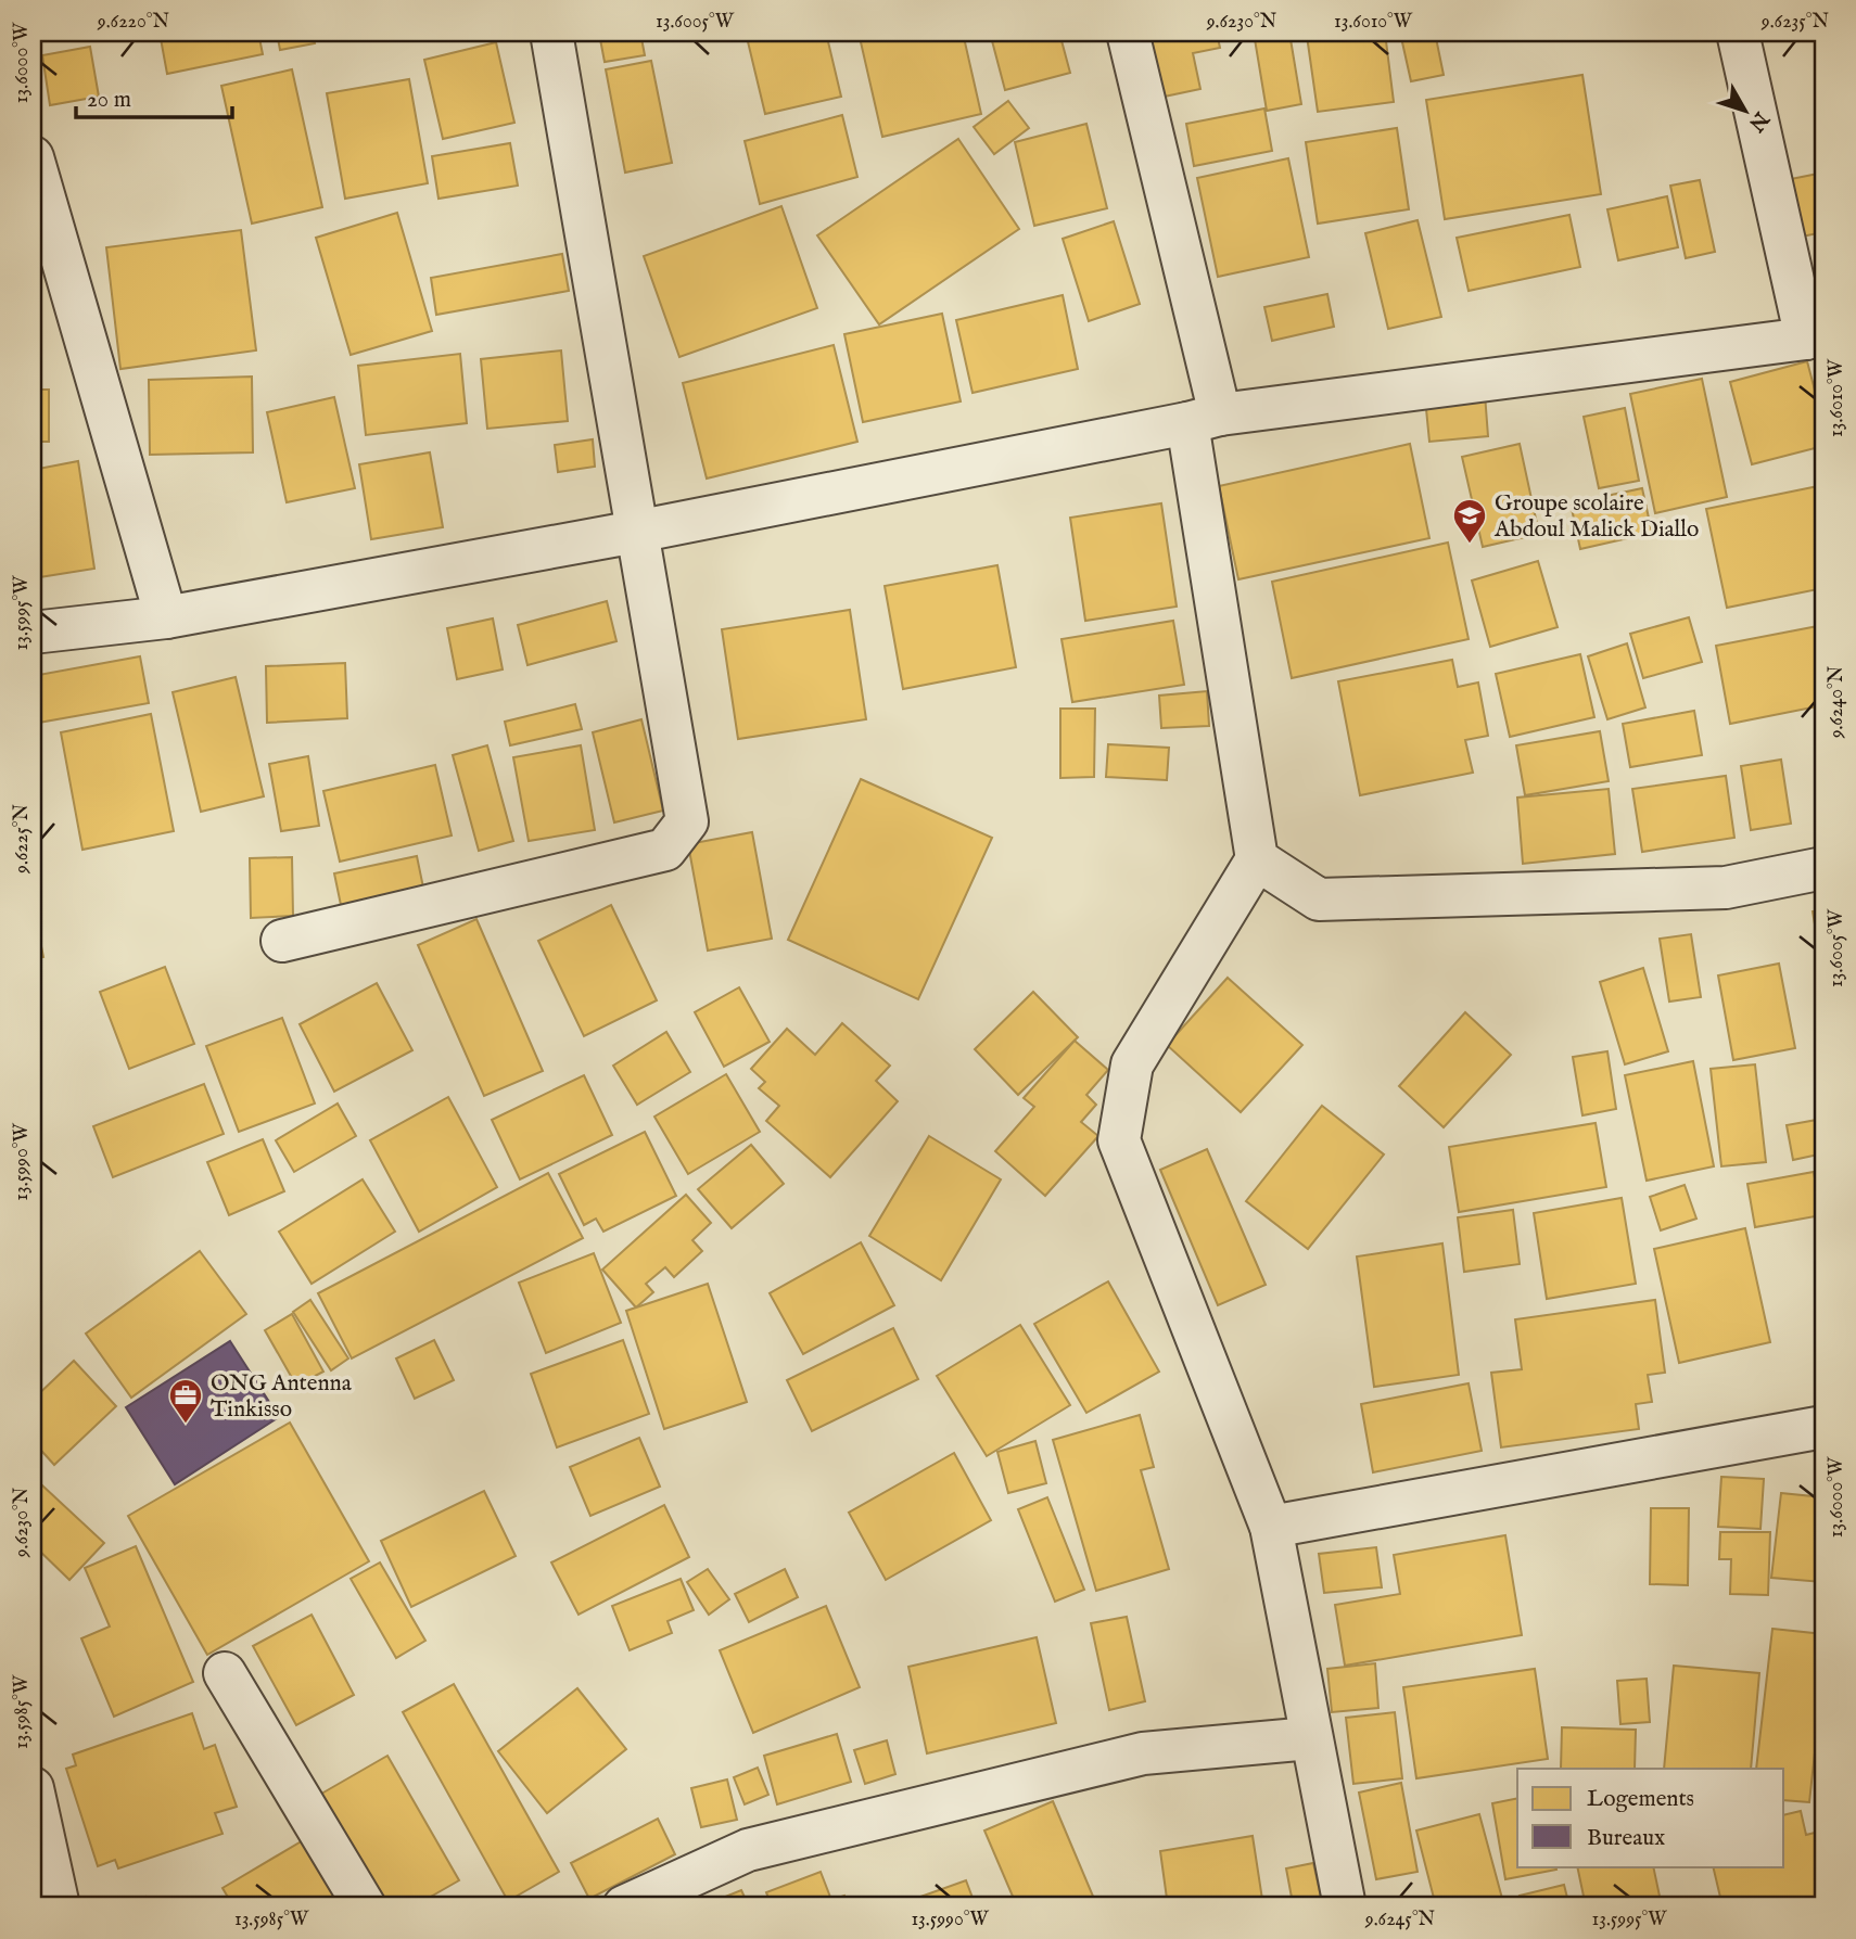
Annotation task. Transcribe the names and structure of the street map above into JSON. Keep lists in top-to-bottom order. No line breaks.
{"places":{"school or university":["Groupe scolaire Abdoul Malick Diallo"],"office":["ONG Antenna Tinkisso"]},"legend":["Logements","Bureaux"],"scale_bar":"20 m","north":"bottom right","coordinates":["9.6220°N","13.6005°W","9.6230°N","13.6010°W","9.6235°N","13.6000°W","13.5995°W","9.6240°N","9.6225°N","13.5990°W","13.5985°W","9.6245°N"]}
